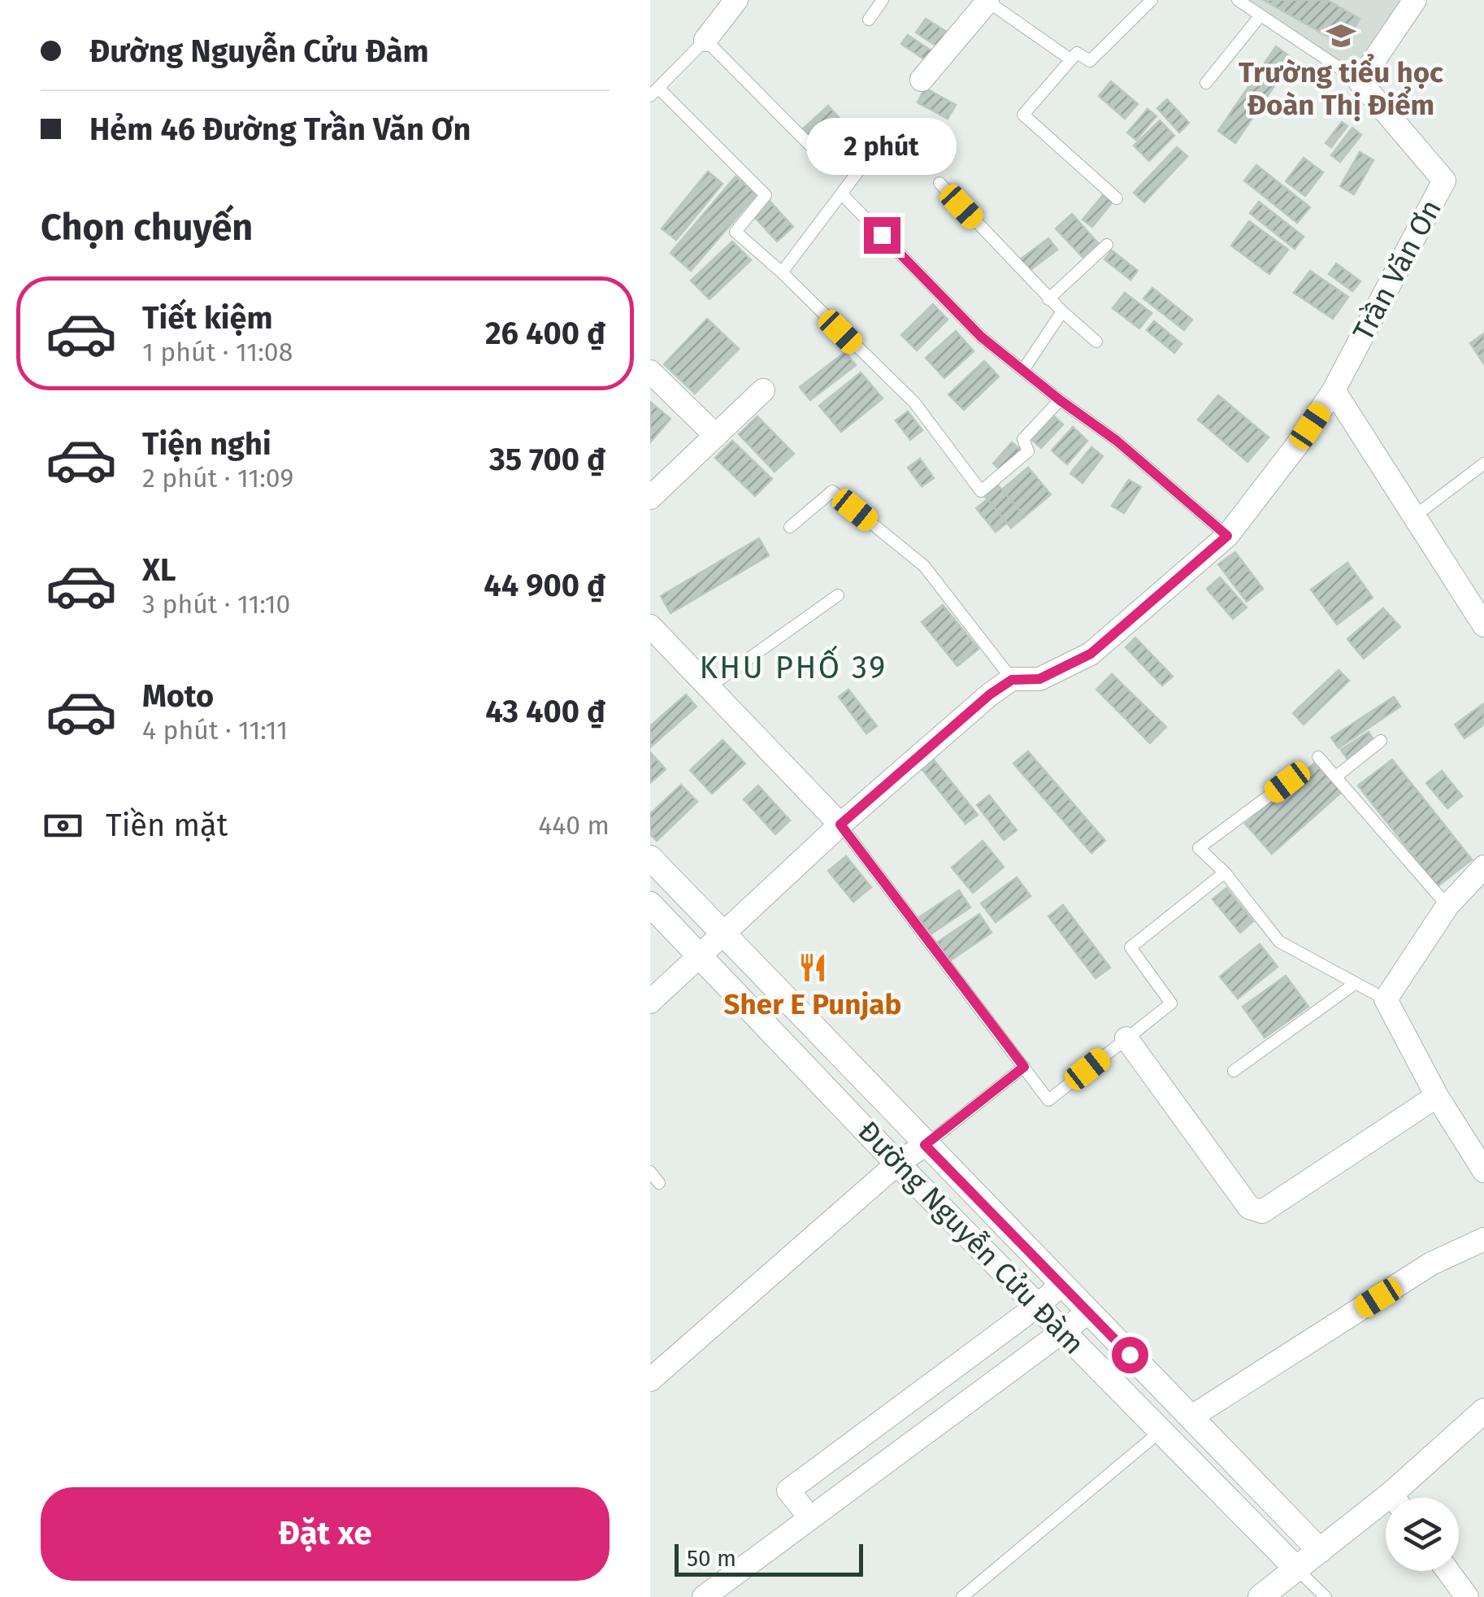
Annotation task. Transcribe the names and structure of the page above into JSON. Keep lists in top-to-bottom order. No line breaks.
{"streets":{"street":["Trần Văn Ơn","Đường Nguyễn Cửu Đàm"]},"districts":["KHU PHỐ 39"],"places":{"school or university":["Trường tiểu học Đoàn Thị Điểm"],"restaurant":["Sher E Punjab"]},"scale_bar":"50 m","page":{"banner":["Đường Nguyễn Cửu Đàm","Hẻm 46 Đường Trần Văn Ơn"],"bubble":"2 phút","heading":"Chọn chuyến","list":[{"name":"Tiết kiệm","note":"1 phút · 11:08","value":"26 400 ₫"},{"name":"Tiện nghi","note":"2 phút · 11:09","value":"35 700 ₫"},{"name":"XL","note":"3 phút · 11:10","value":"44 900 ₫"},{"name":"Moto","note":"4 phút · 11:11","value":"43 400 ₫"}],"pay":["Tiền mặt","440 m"],"buttons":"Đặt xe","scale":"50 m"}}
